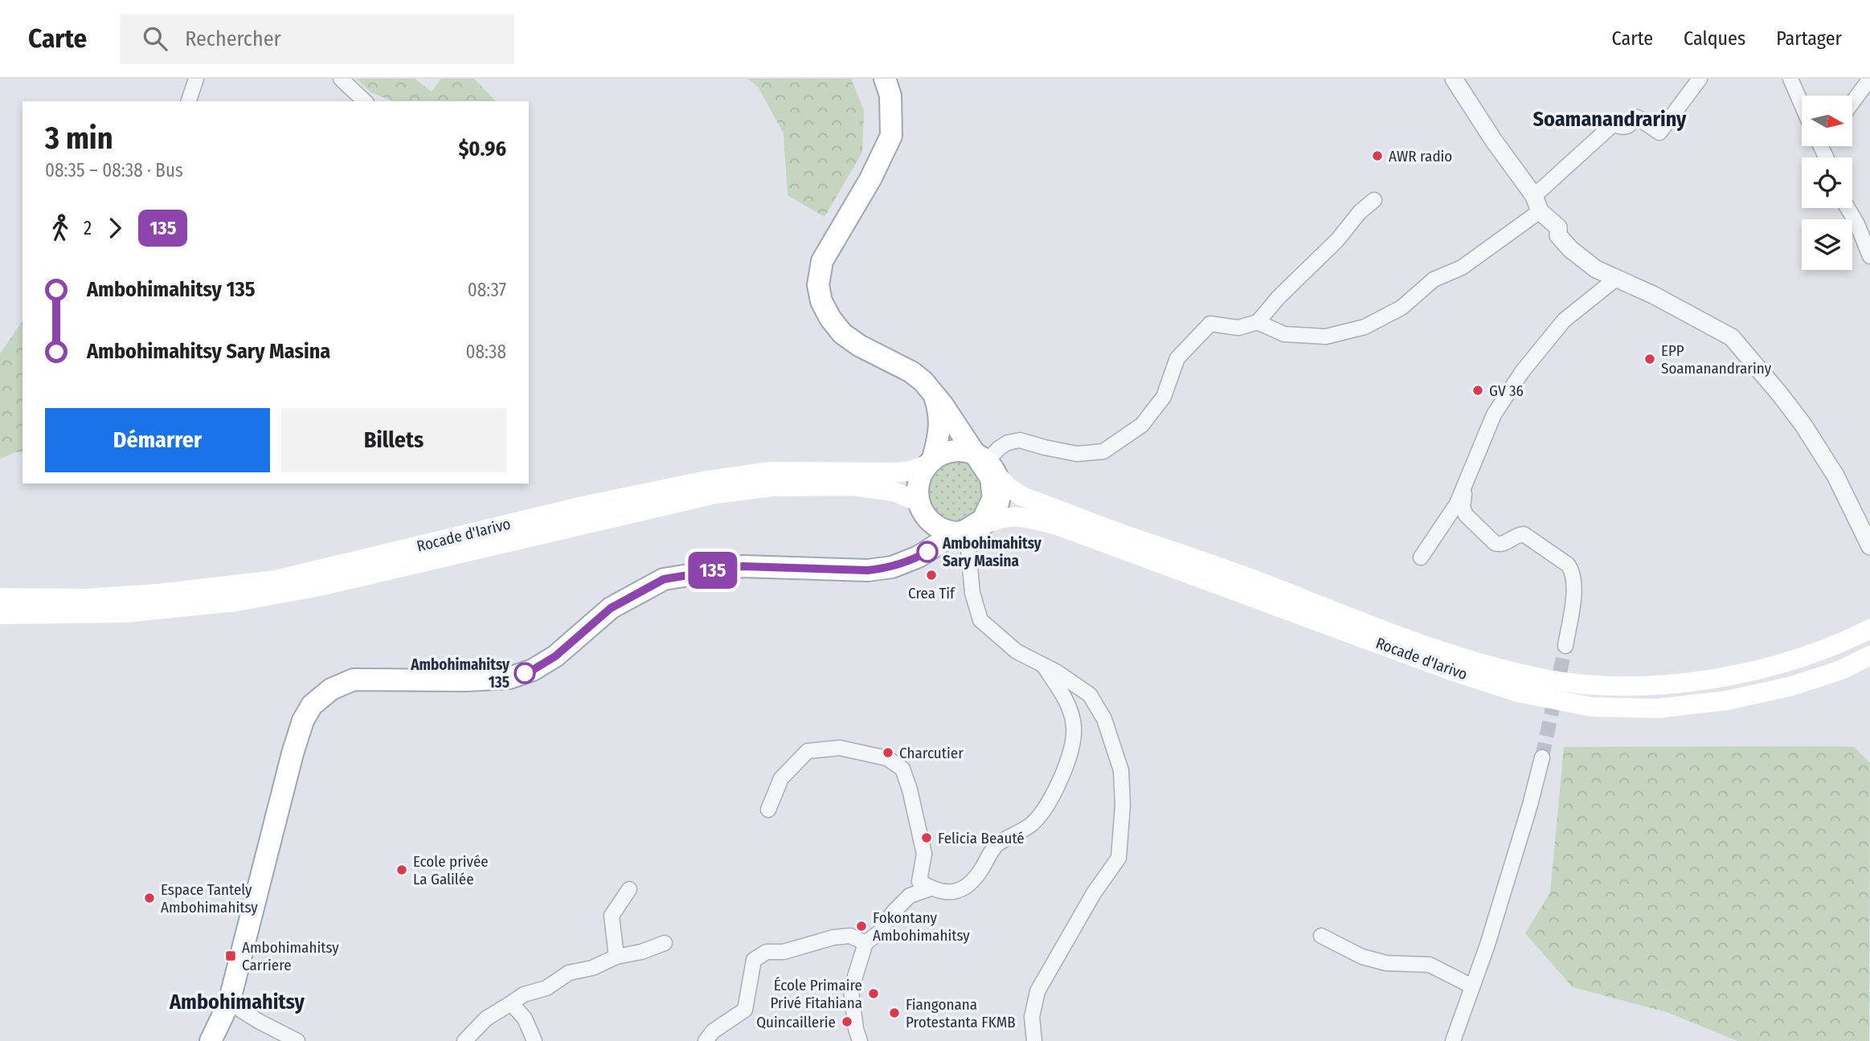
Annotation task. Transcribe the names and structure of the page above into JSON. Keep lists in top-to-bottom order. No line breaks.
{"streets":{"main road":["Rocade d'Iarivo"]},"districts":["Soamanandrariny","Ambohimahitsy"],"places":{"other":["AWR radio","EPP Soamanandrariny","GV 36","Ambohimahitsy Sary Masina","Crea Tif","Ambohimahitsy 135","Charcutier","Felicia Beauté","Ecole privée La Galilée","Espace Tantely Ambohimahitsy","Fokontany Ambohimahitsy","École Primaire Privé Fitahiana","Fiangonana Protestanta FKMB","Quincaillerie"],"transit":["Ambohimahitsy Carriere"]},"lines":["bus line 135"],"north":"right","page":{"header":"Carte","search":"Rechercher","nav":["Carte","Calques","Partager"],"on_map":"135","heading":["3 min","08:35 – 08:38 · Bus","$0.96"],"legs":["2","135"],"list":[{"name":"Ambohimahitsy 135","value":"08:37"},{"name":"Ambohimahitsy Sary Masina","value":"08:38"}],"buttons":["Démarrer","Billets"]}}
